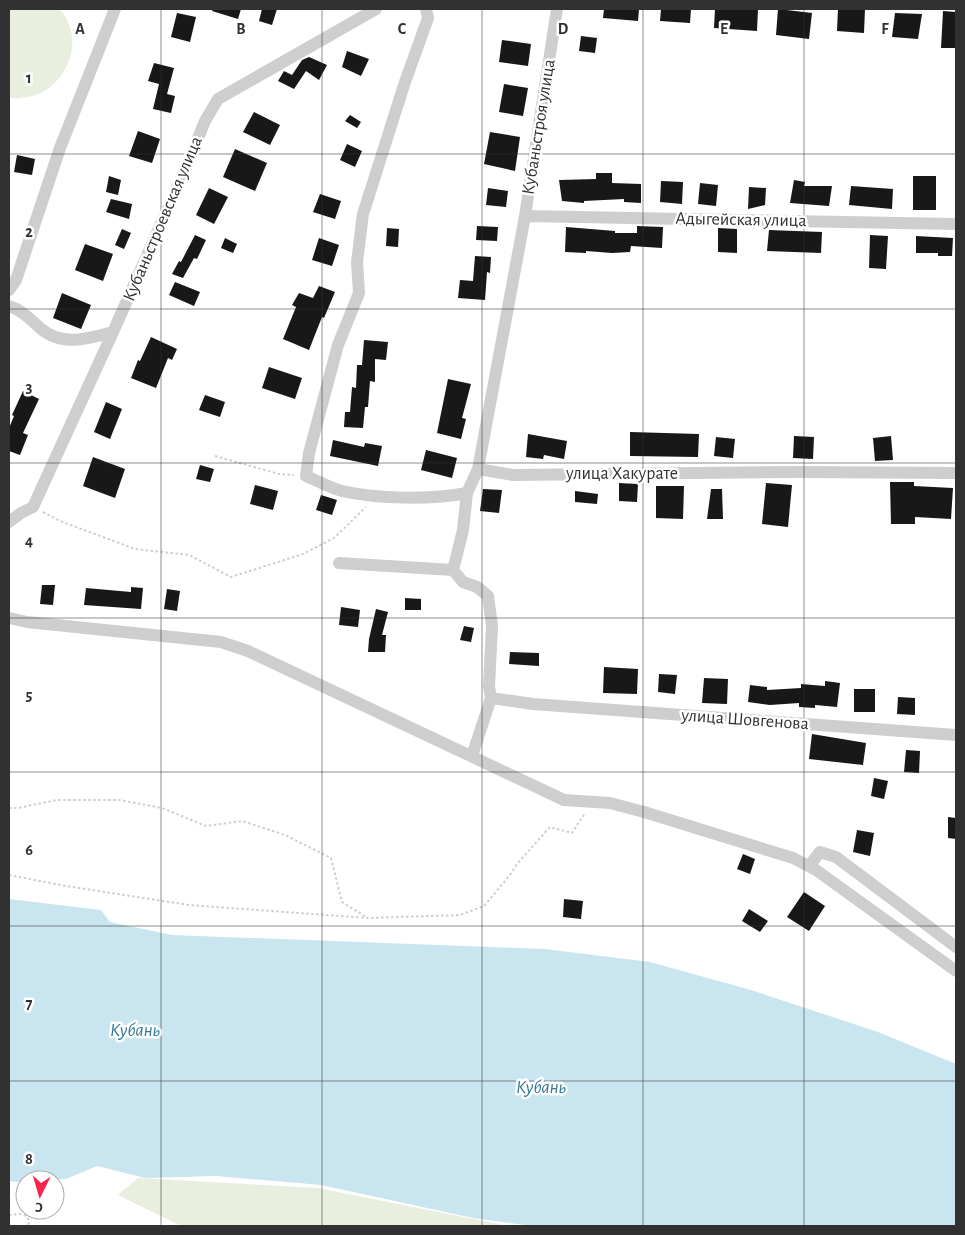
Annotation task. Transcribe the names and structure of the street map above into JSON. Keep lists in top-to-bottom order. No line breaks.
{"streets":{"street":["Кубаньстроя улица","Кубаньстроевская улица","Адыгейская улица","улица Хакурате","улица Шовгенова"]},"crossings":[["Кубаньстроя улица","Адыгейская улица"],["Кубаньстроя улица","улица Хакурате"]],"water":["Кубань"],"north":"bottom","grid":{"columns":["A","B","C","D","E","F"],"rows":["1","2","3","4","5","6","7","8"]}}
